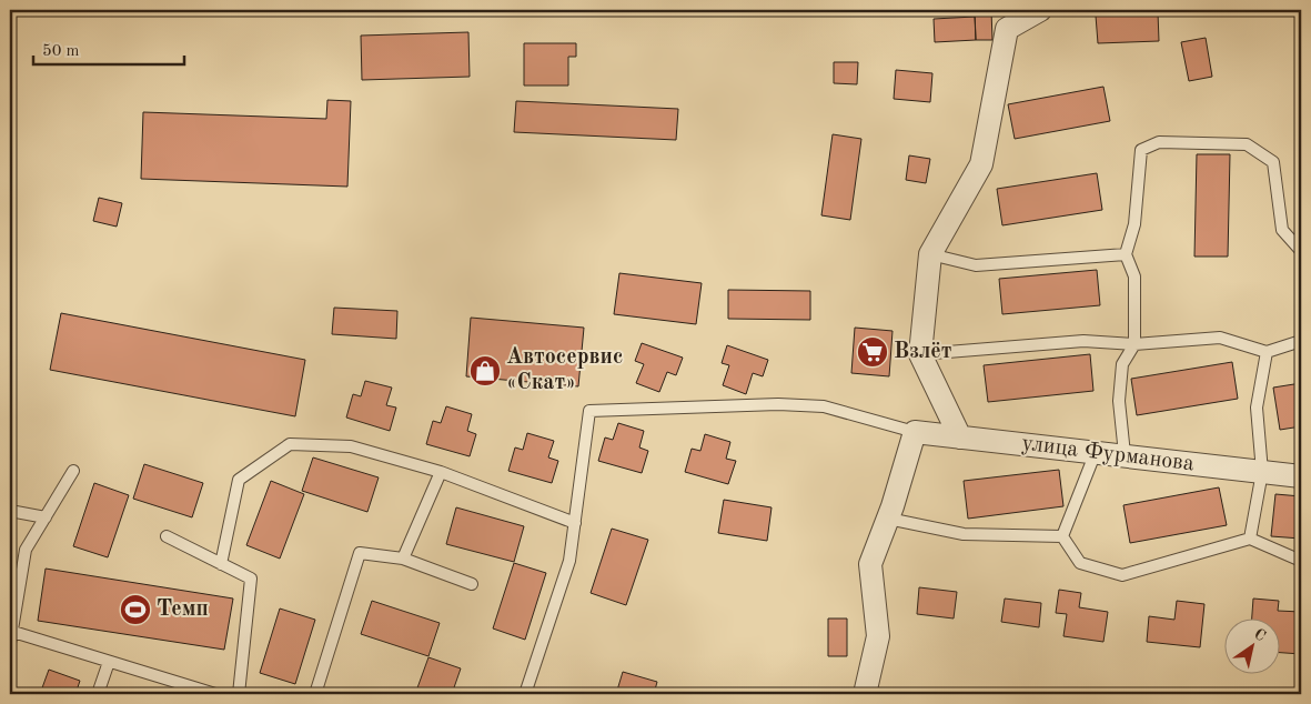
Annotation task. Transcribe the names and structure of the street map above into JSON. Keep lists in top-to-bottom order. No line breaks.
{"streets":{"street":["улица Фурманова"]},"places":{"supermarket":["Взлёт"],"shop":["Автосервис «Скат»"],"sports":["Темп"]},"scale_bar":"50 m","north":"top right"}
